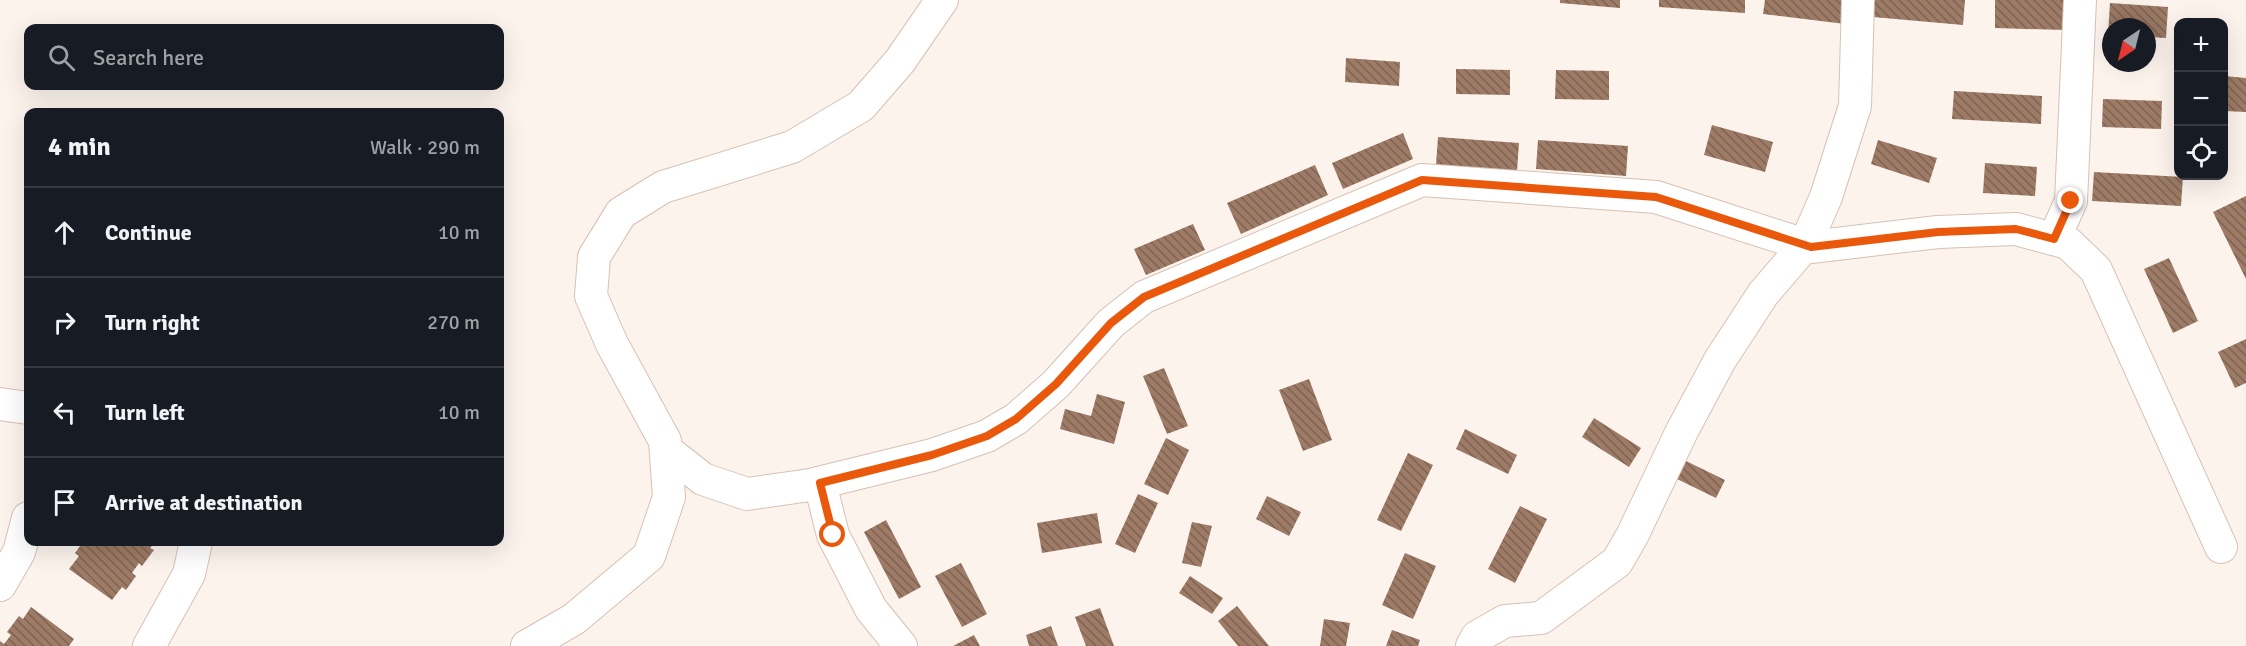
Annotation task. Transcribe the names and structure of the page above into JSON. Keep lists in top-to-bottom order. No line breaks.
{"north":"bottom left","page":{"map_buttons":["+","−"],"search":"Search here","heading":["4 min","Walk · 290 m"],"list":[["Continue","10 m"],["Turn right","270 m"],["Turn left","10 m"],"Arrive at destination"]}}
